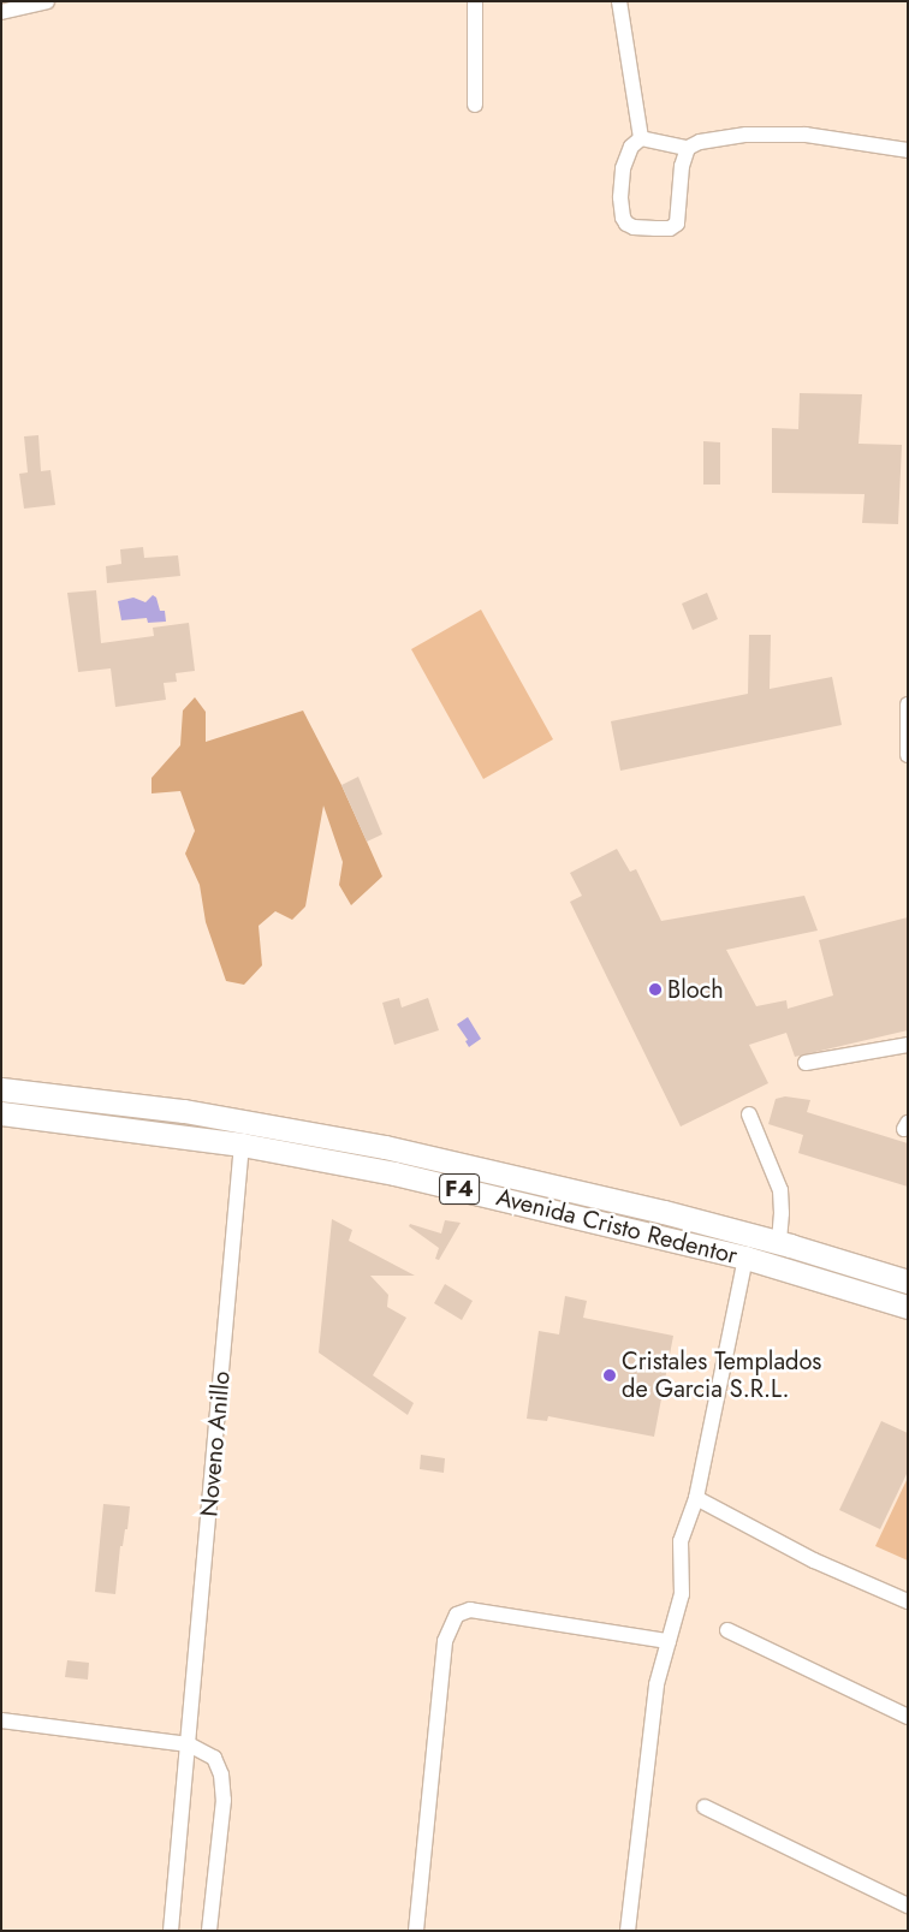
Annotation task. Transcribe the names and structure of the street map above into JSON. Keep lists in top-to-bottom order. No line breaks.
{"streets":{"highway":["F4","Avenida Cristo Redentor"],"street":["Noveno Anillo"]},"crossings":[["Avenida Cristo Redentor","Noveno Anillo"]],"places":["Bloch","Cristales Templados de Garcia S.R.L."]}
